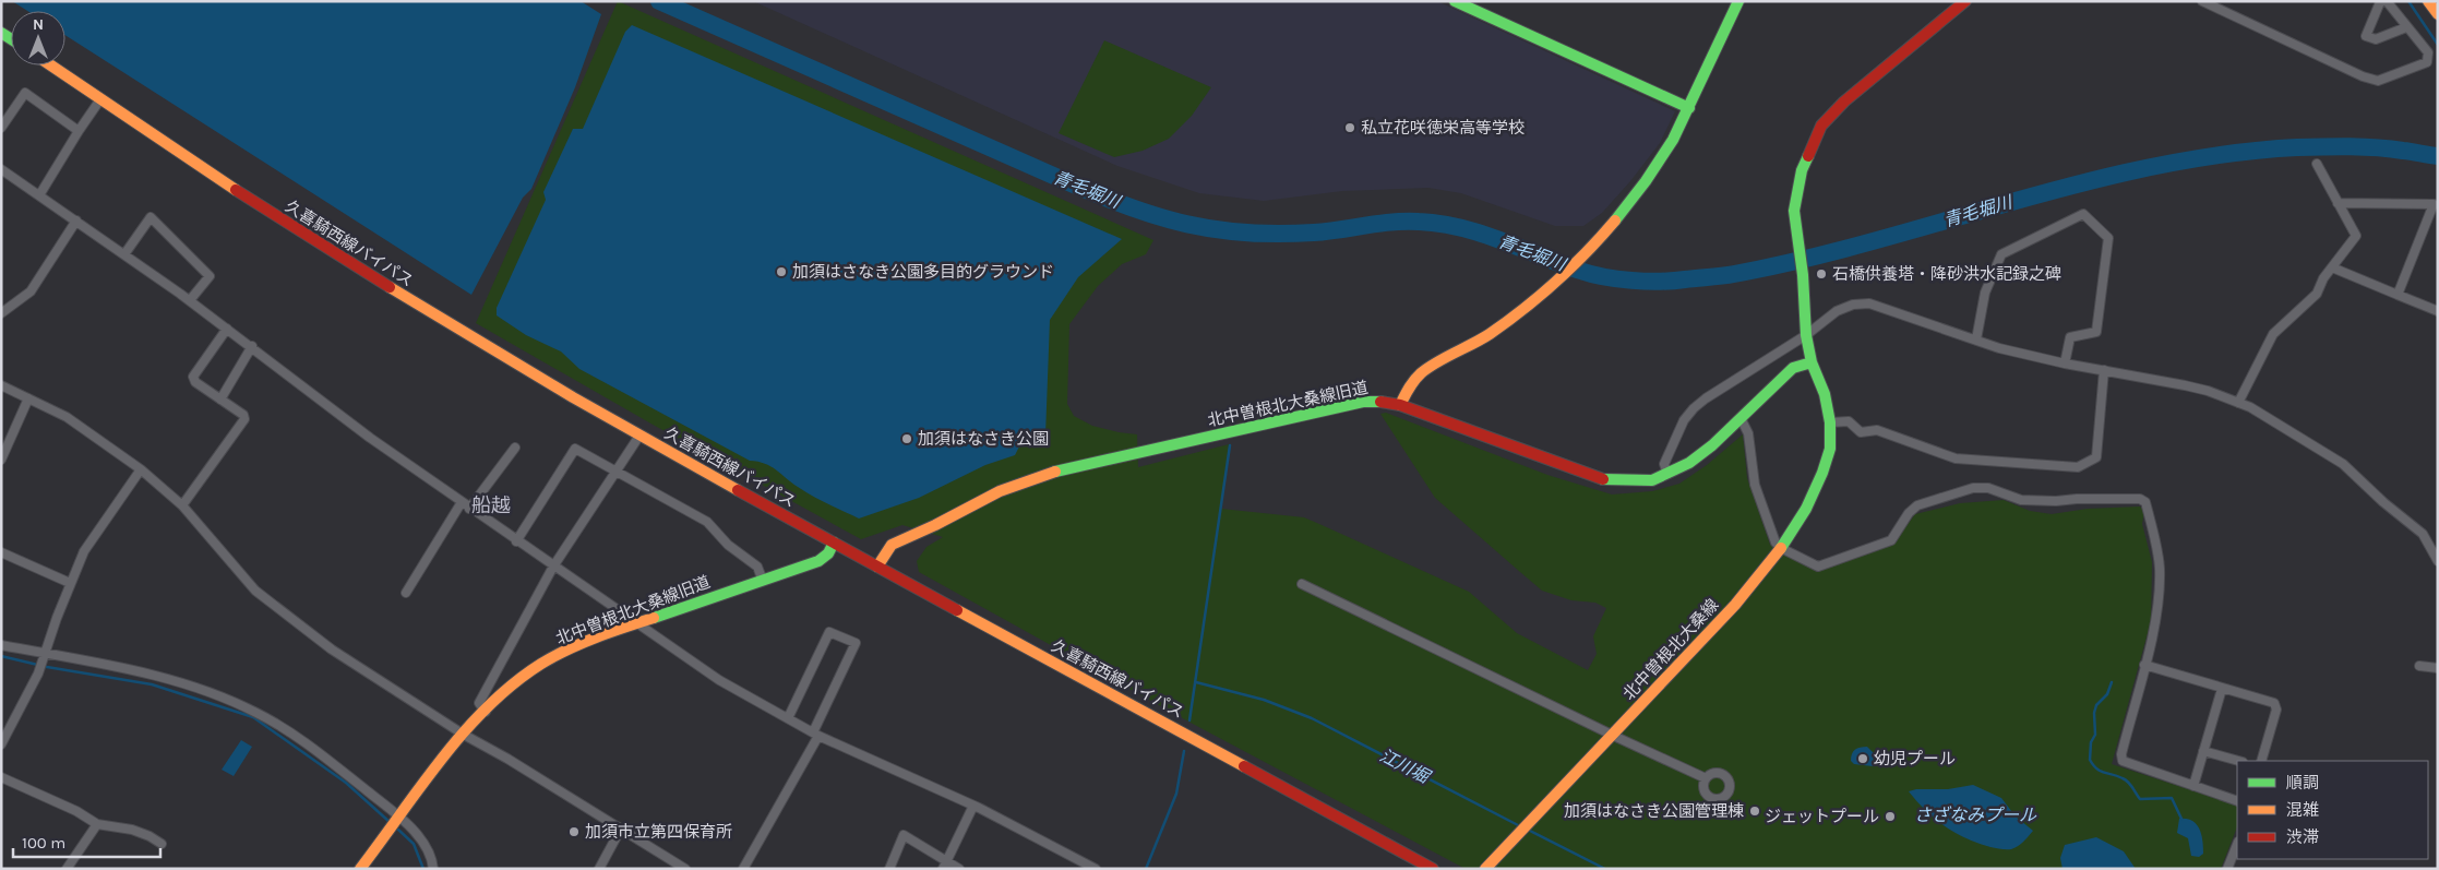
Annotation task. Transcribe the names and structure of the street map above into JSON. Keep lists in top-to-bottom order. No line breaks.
{"streets":{"main road":["久喜騎西線バイパス","北中曽根北大桑線旧道","北中曽根北大桑線"]},"crossings":[["久喜騎西線バイパス","北中曽根北大桑線旧道"],["北中曽根北大桑線旧道","北中曽根北大桑線"]],"districts":["船越"],"water":["青毛堀川","江川堀","さざなみプール"],"places":["私立花咲徳栄高等学校","加須はさなき公園多目的グラウンド","石橋供養塔・降砂洪水記録之碑","加須はなさき公園","幼児プール","加須はなさき公園管理棟","ジェットプール","加須市立第四保育所"],"legend":["順調","混雑","渋滞"],"scale_bar":"100 m","north":"top"}
